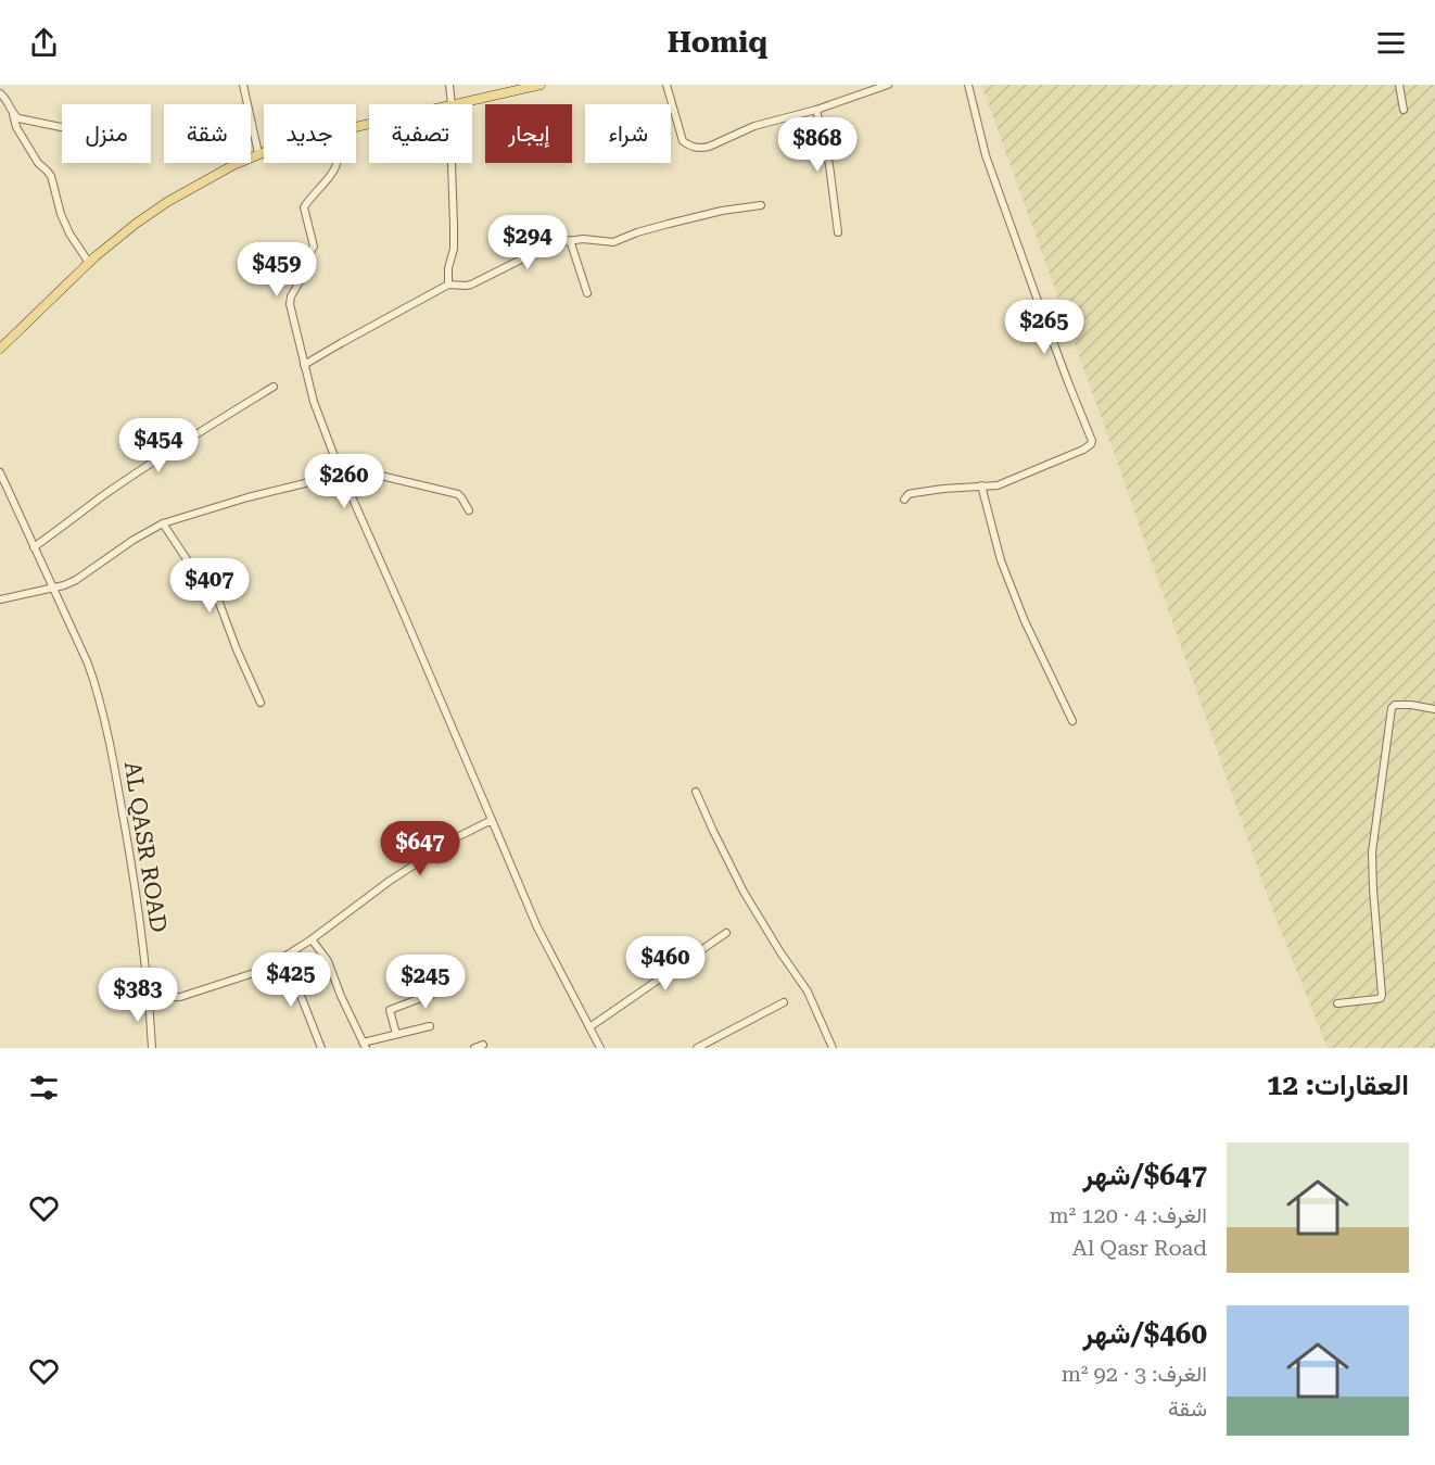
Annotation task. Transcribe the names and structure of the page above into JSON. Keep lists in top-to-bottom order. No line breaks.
{"streets":{"street":["AL QASR ROAD"]},"page":{"header":"Homiq","chip":["شراء","إيجار","تصفية","جديد","شقة","منزل"],"price":["$868","$294","$459","$265","$454","$260","$407","$647","$460","$425","$245","$383"],"heading":"العقارات: 12","list":[{"name":"$647/شهر","note":"الغرف: 4 · 120 m² · Al Qasr Road"},{"name":"$460/شهر","note":"الغرف: 3 · 92 m² · شقة"}]}}
